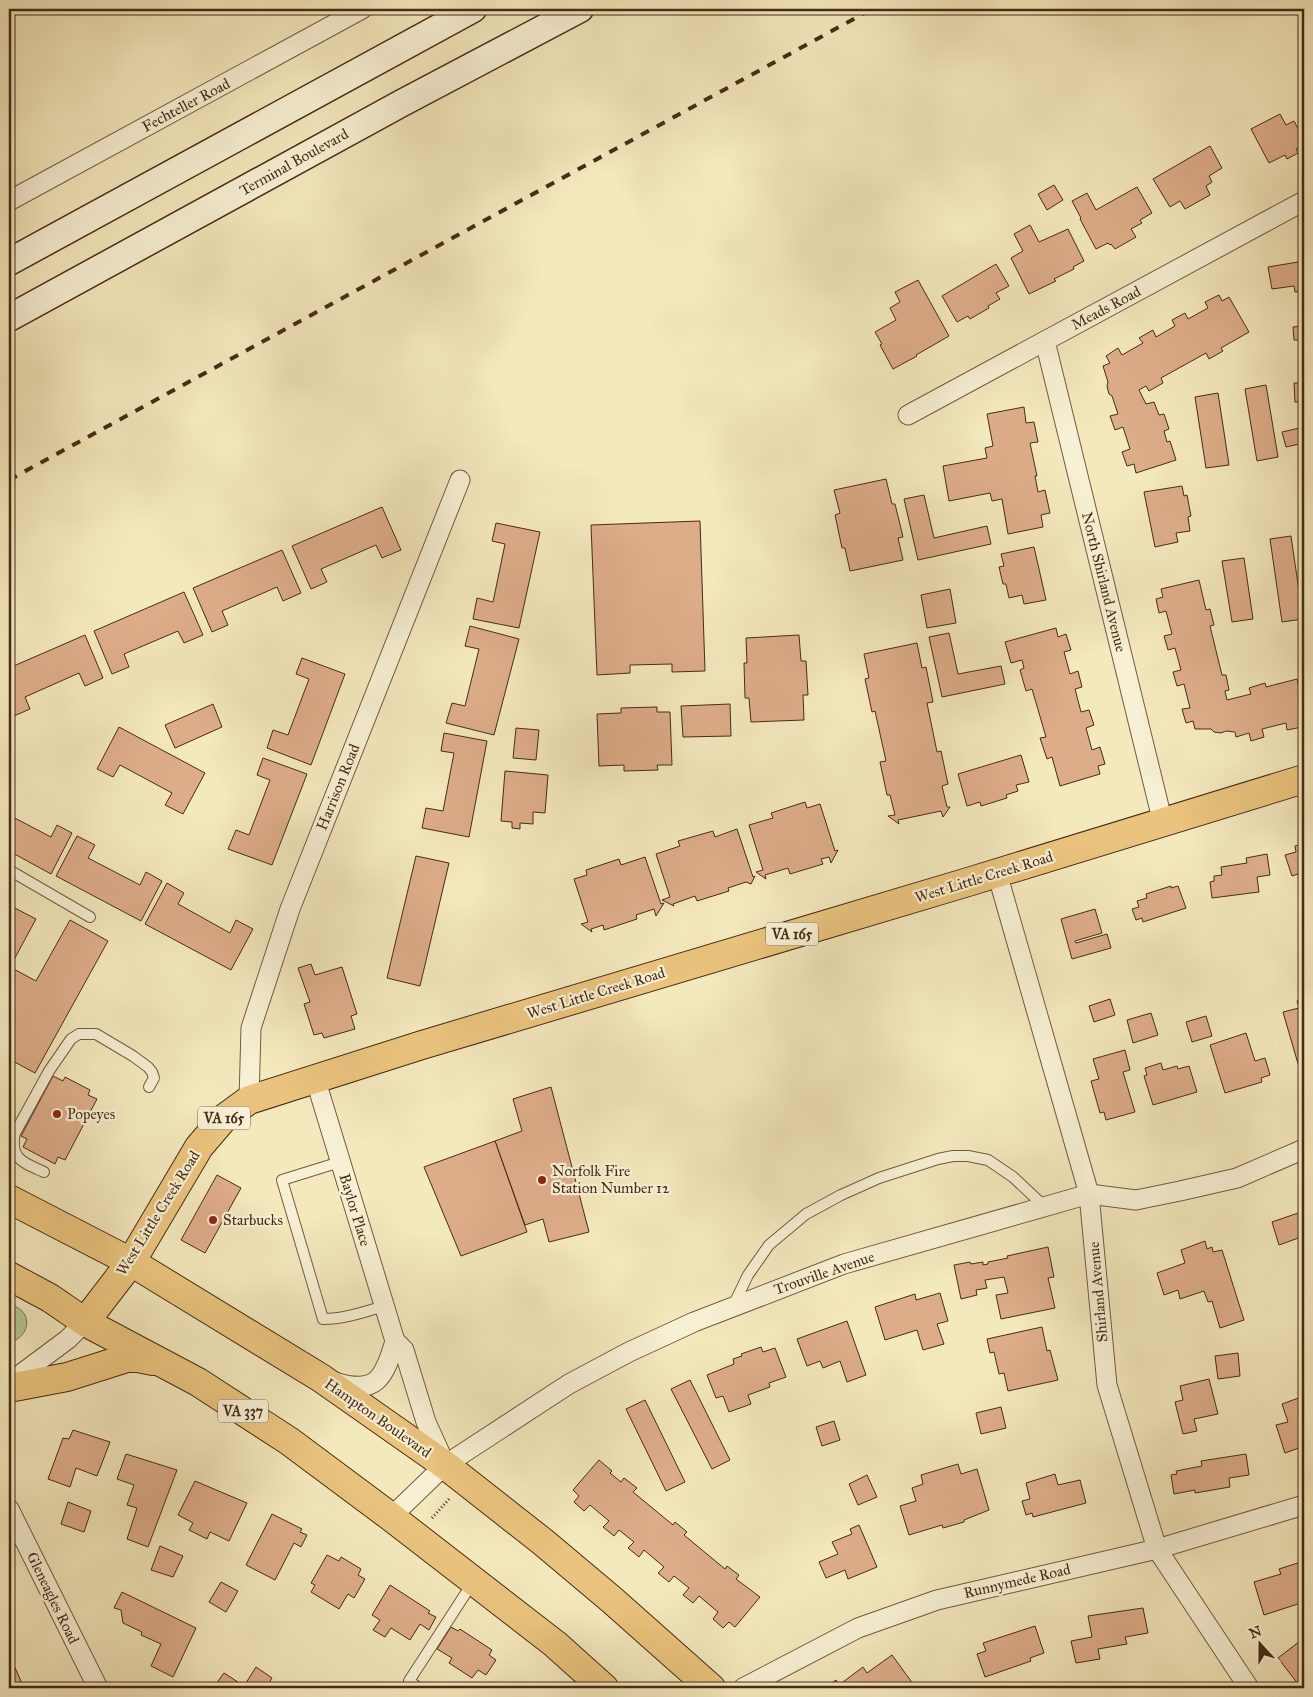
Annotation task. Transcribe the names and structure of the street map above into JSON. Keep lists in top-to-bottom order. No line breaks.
{"streets":{"main road":["Terminal Boulevard","West Little Creek Road","VA 165","VA 337","Hampton Boulevard"],"street":["Fechteller Road","Meads Road","North Shirland Avenue","Harrison Road","Baylor Place","Trouville Avenue","Shirland Avenue","Runnymede Road","Gleneagles Road"]},"crossings":[["Meads Road","North Shirland Avenue"],["North Shirland Avenue","West Little Creek Road"],["Harrison Road","West Little Creek Road"],["West Little Creek Road","Baylor Place"],["West Little Creek Road","Shirland Avenue"],["West Little Creek Road","VA 337"],["West Little Creek Road","Hampton Boulevard"],["Baylor Place","Trouville Avenue"],["Baylor Place","Hampton Boulevard"],["Trouville Avenue","Shirland Avenue"],["Trouville Avenue","VA 337"],["Trouville Avenue","Hampton Boulevard"],["Shirland Avenue","Runnymede Road"]],"places":["Popeyes","Norfolk Fire Station Number 12","Starbucks"],"north":"top"}
